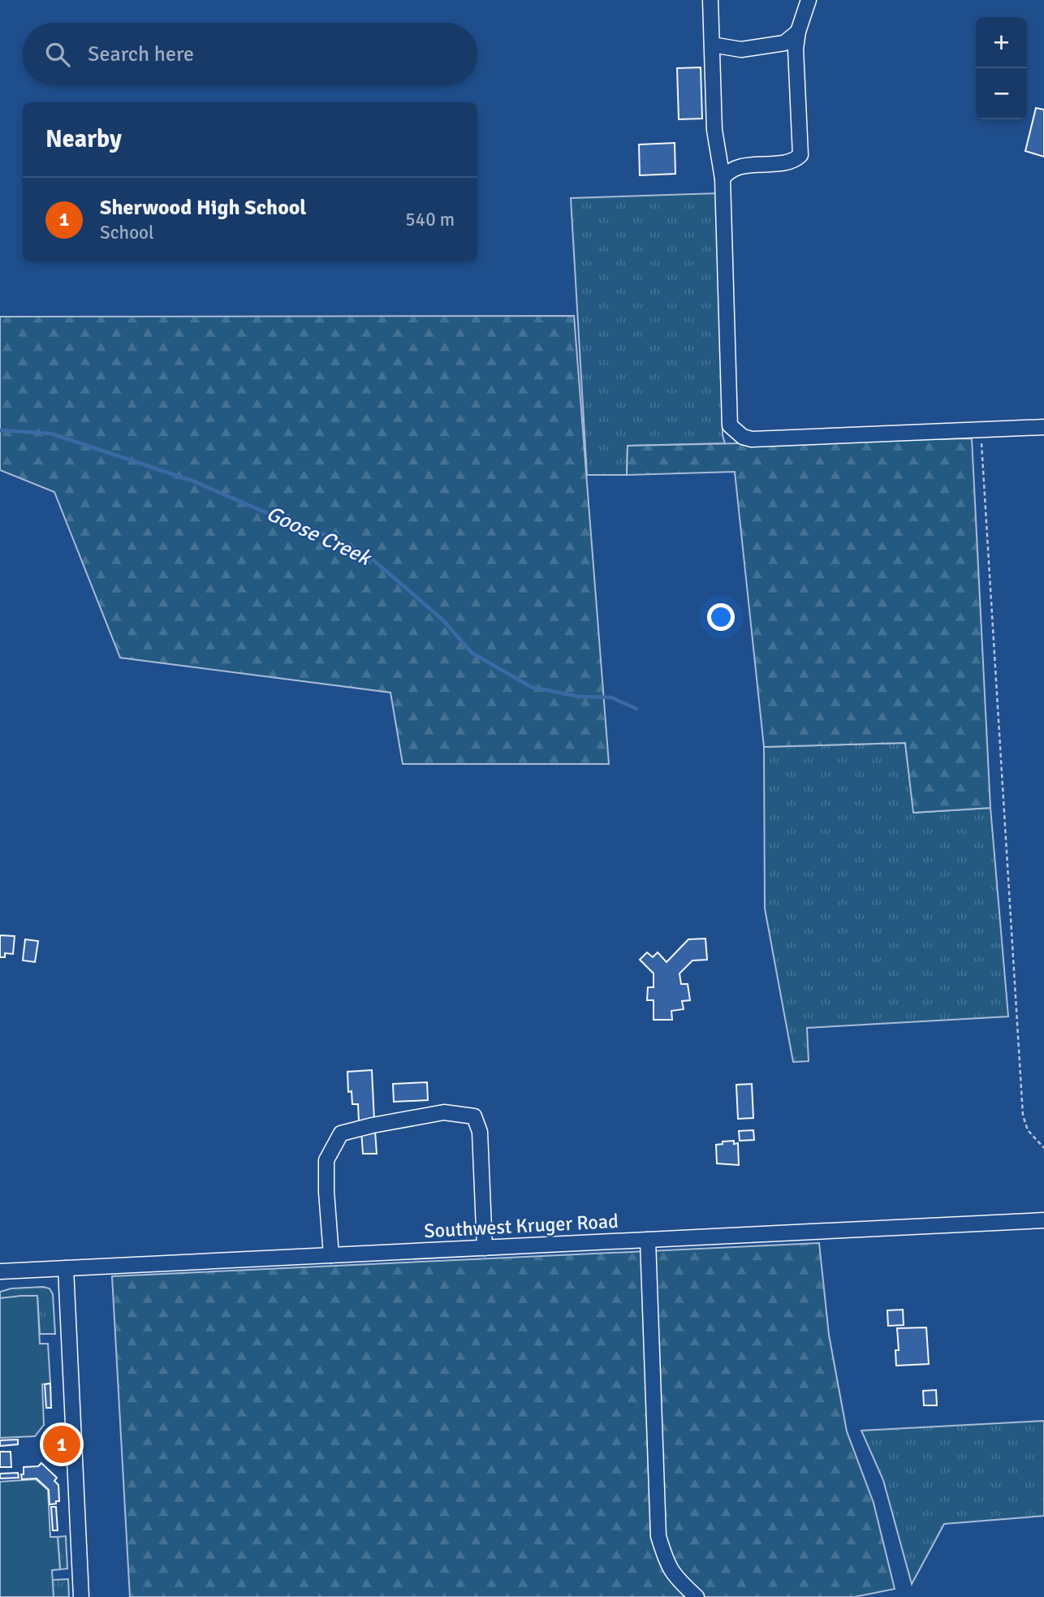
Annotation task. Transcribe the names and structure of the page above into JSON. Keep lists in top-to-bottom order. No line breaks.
{"streets":{"street":["Southwest Kruger Road"]},"water":["Goose Creek"],"page":{"map_buttons":["+","−"],"search":"Search here","heading":"Nearby","list":[{"mark":"1","name":"Sherwood High School","note":"School","value":"540 m"}],"pins":"1"}}
